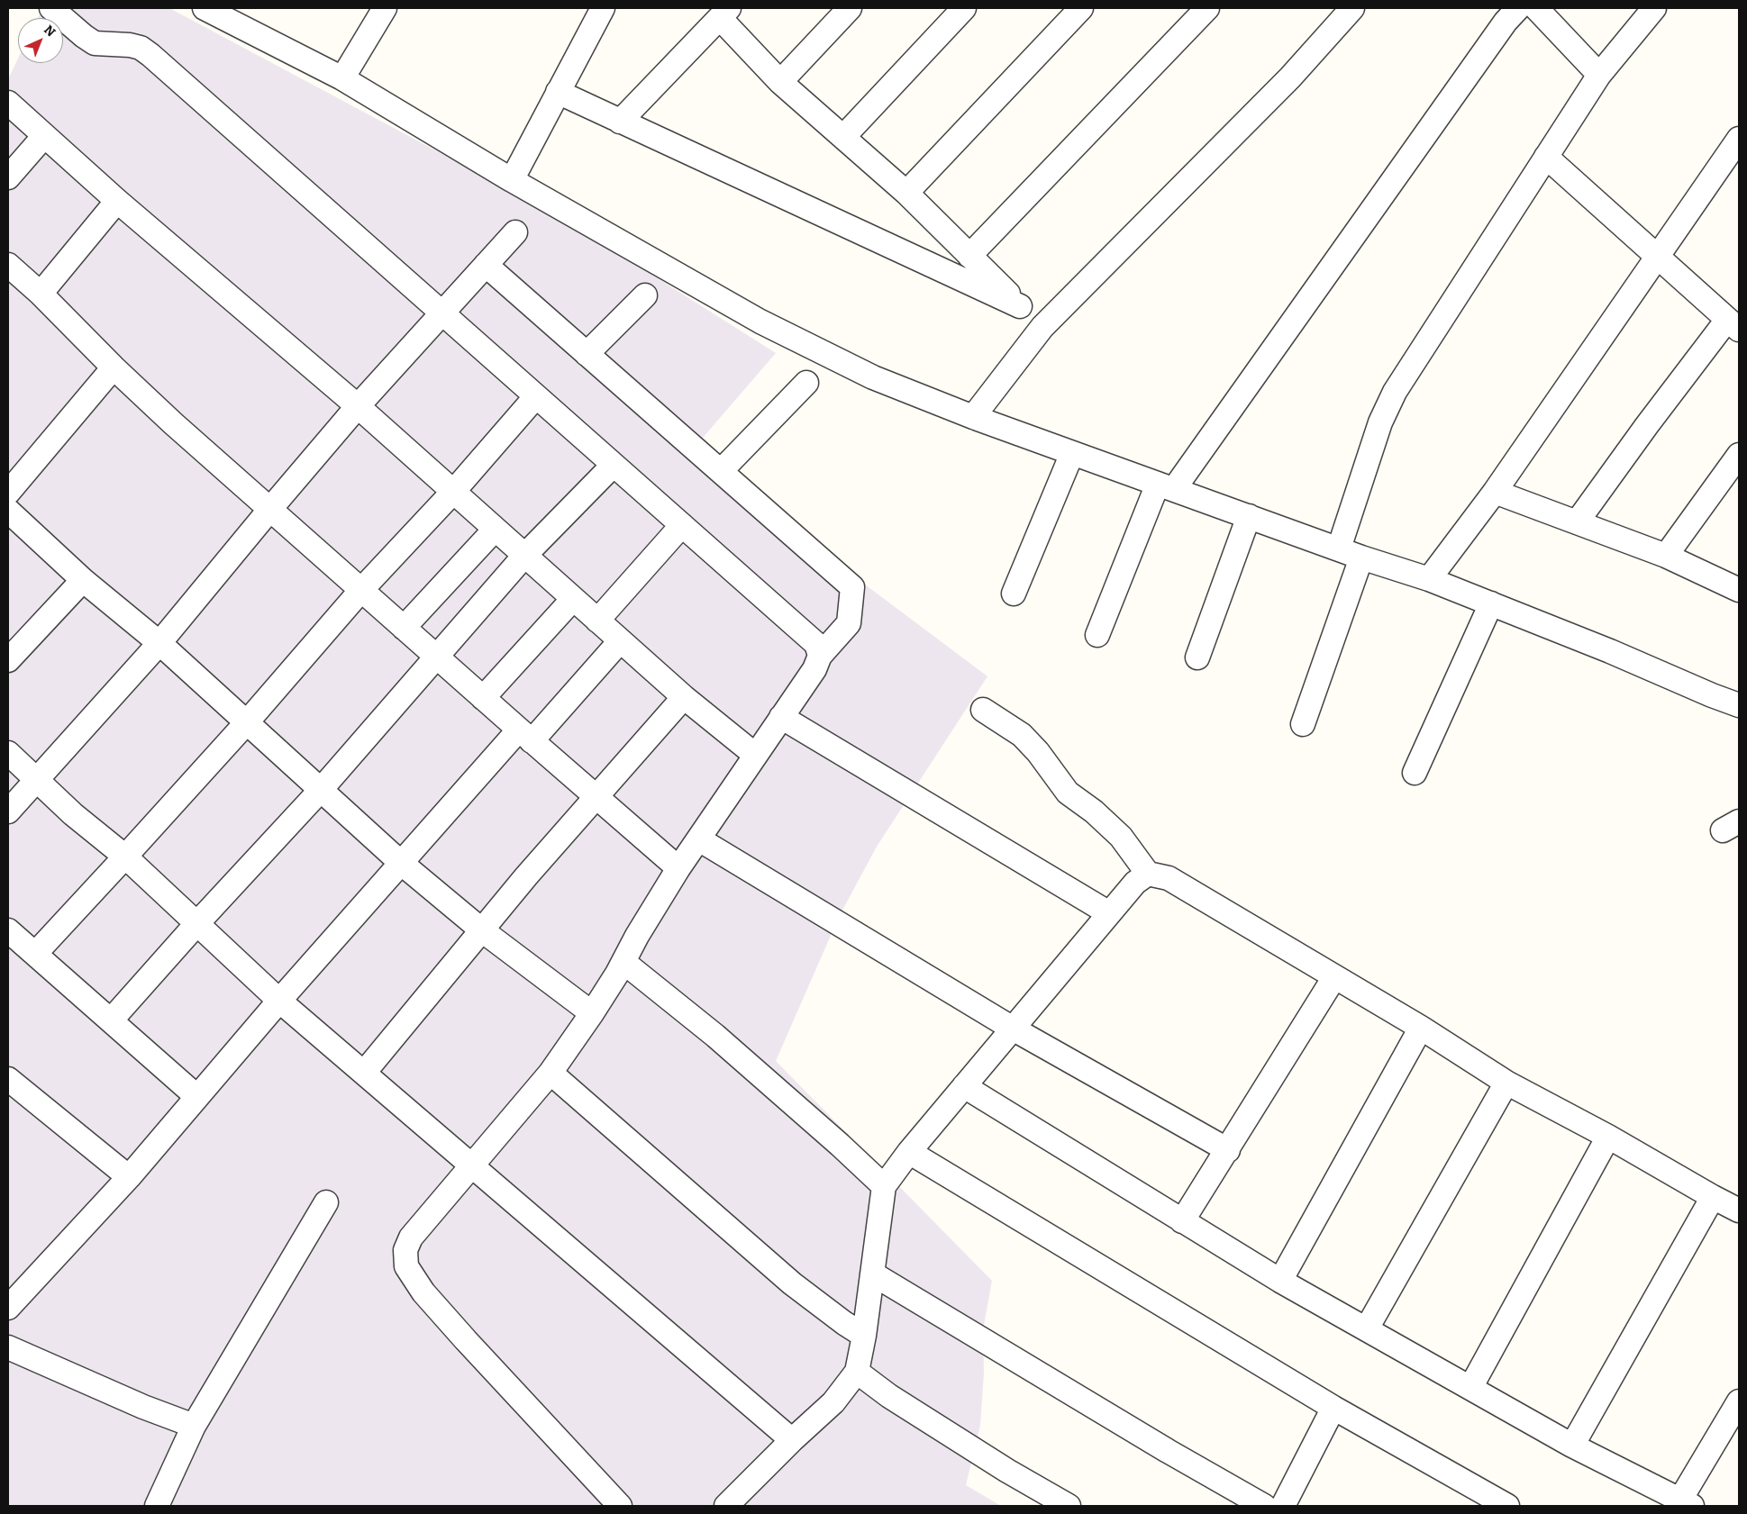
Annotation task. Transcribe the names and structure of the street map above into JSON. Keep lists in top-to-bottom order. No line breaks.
{"north":"top right"}
